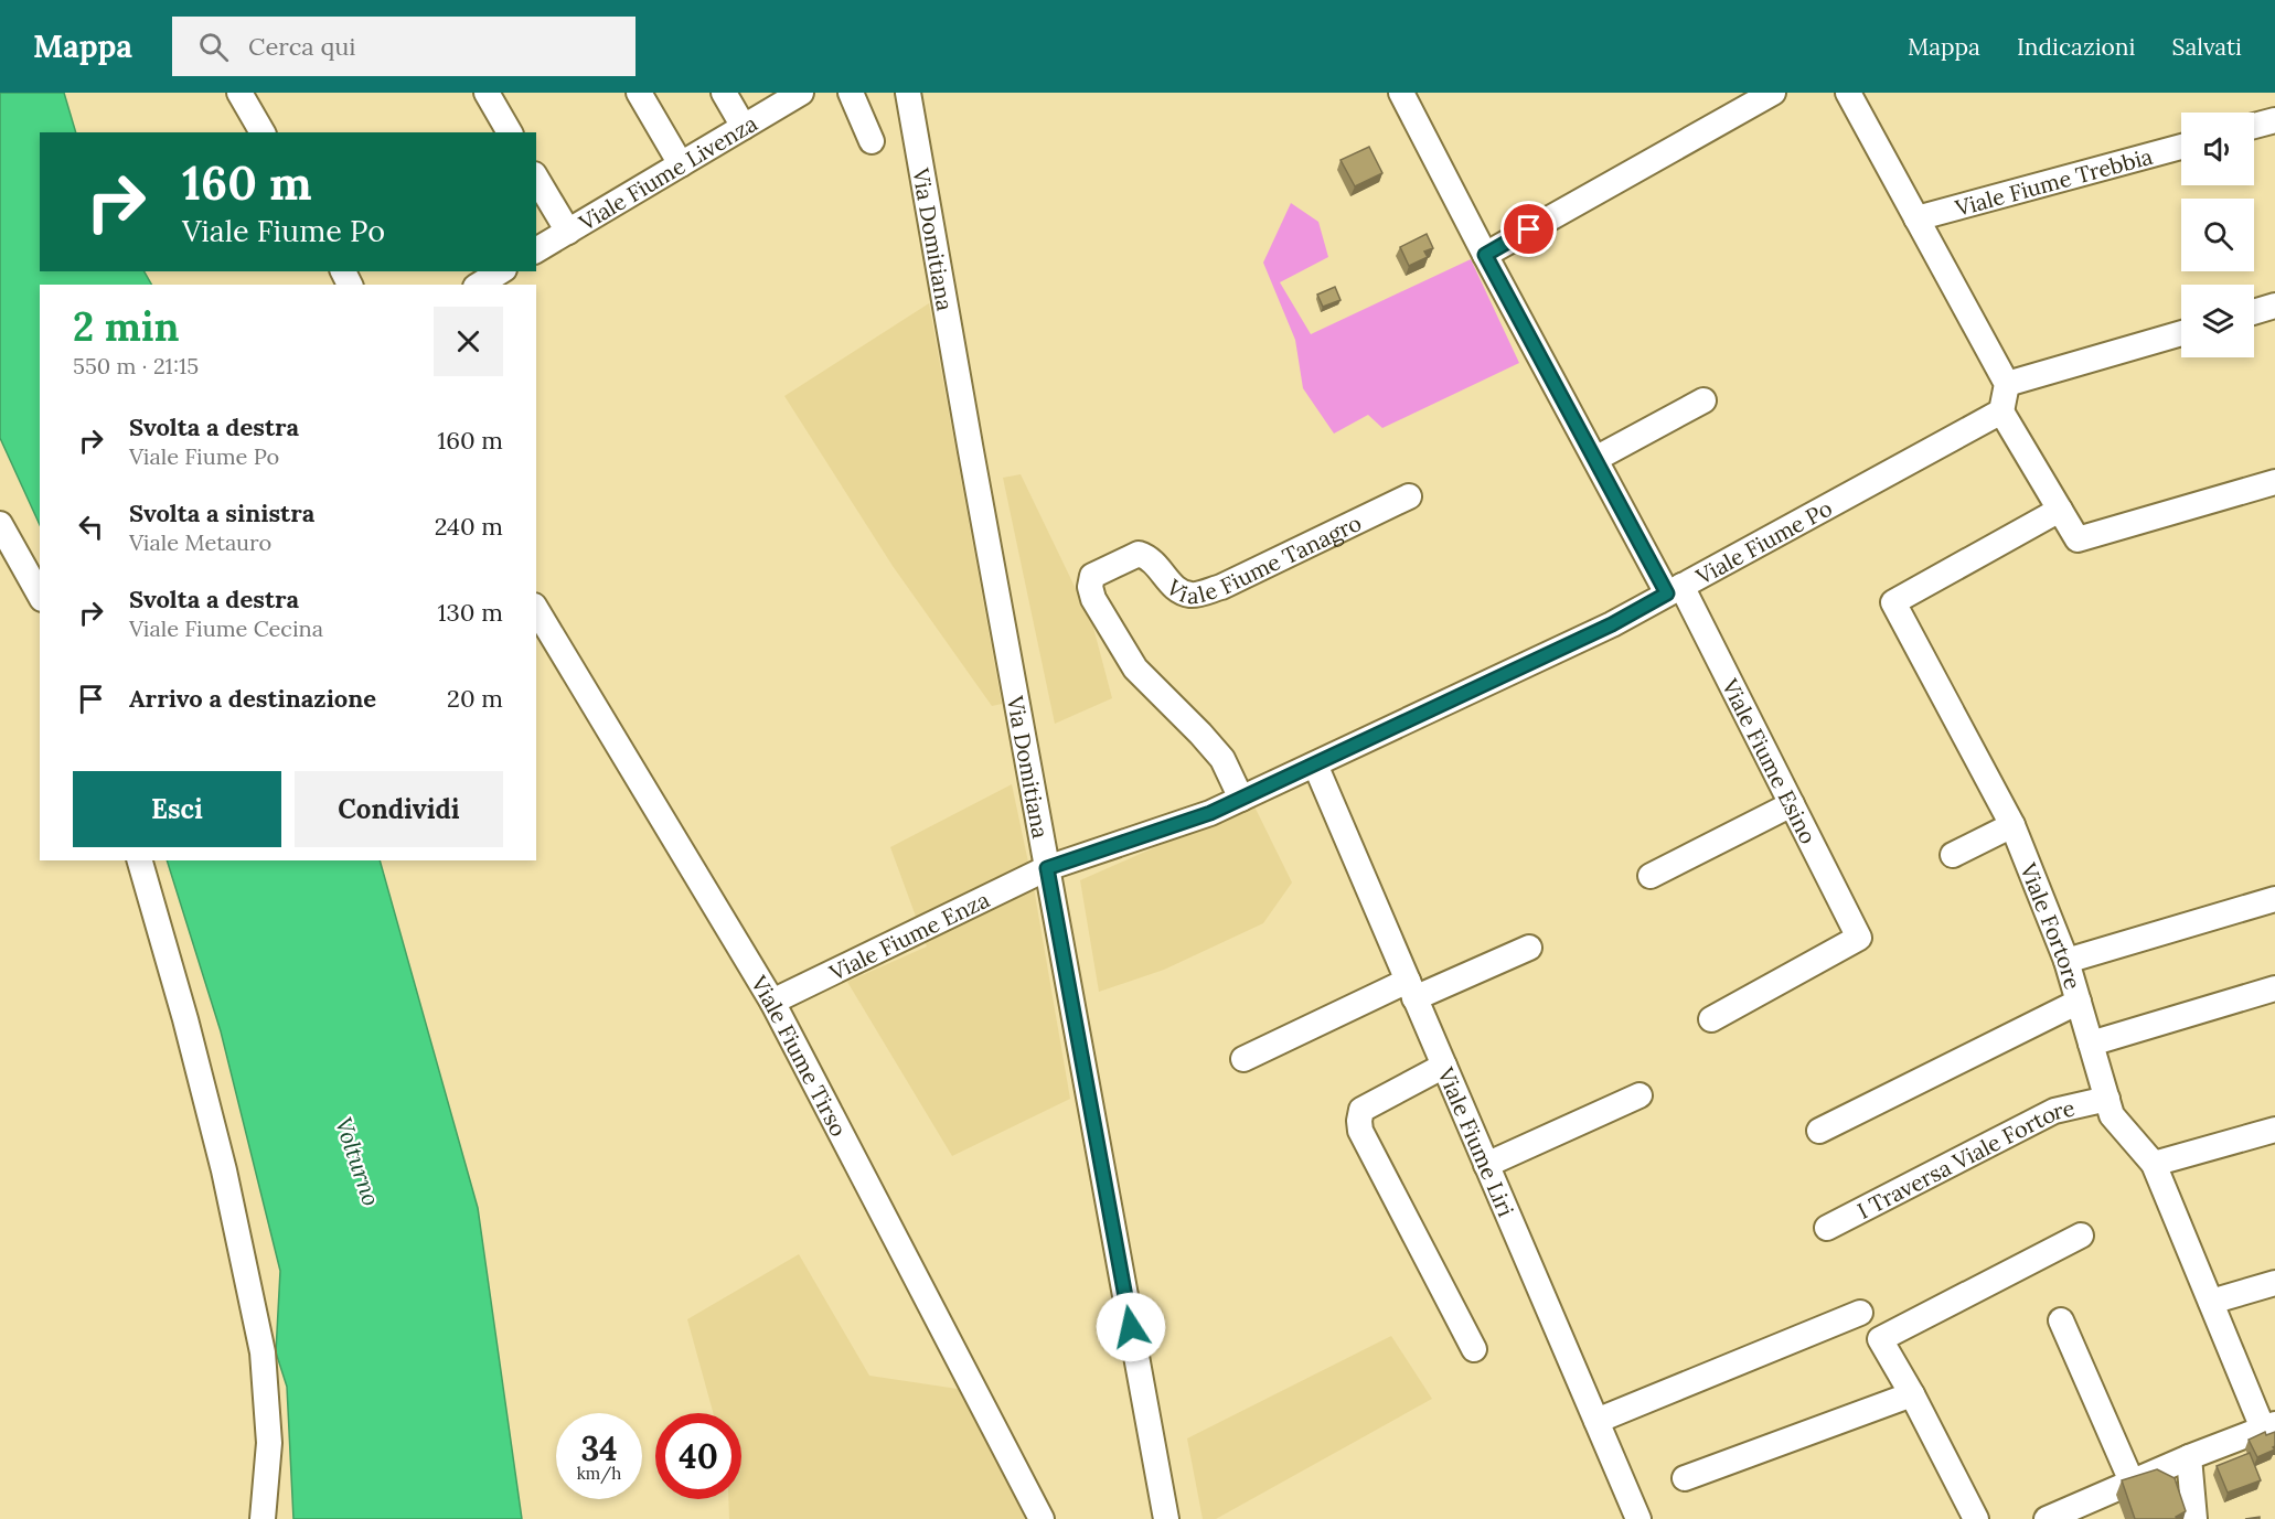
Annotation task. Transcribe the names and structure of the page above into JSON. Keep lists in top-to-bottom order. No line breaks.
{"streets":{"street":["Viale Fiume Livenza","Viale Fiume Trebbia","Via Domitiana","Viale Fiume Po","Viale Fiume Tanagro","Viale Fiume Esino","Viale Fortore","Viale Fiume Enza","Viale Fiume Tirso","Viale Fiume Liri","I Traversa Viale Fortore"]},"crossings":[["Via Domitiana","Viale Fiume Po"],["Via Domitiana","Viale Fiume Enza"],["Viale Fiume Po","Viale Fiume Tanagro"],["Viale Fiume Po","Viale Fiume Esino"],["Viale Fiume Po","Viale Fiume Enza"],["Viale Fiume Po","Viale Fiume Liri"],["Viale Fortore","I Traversa Viale Fortore"],["Viale Fiume Enza","Viale Fiume Tirso"]],"water":["Volturno"],"page":{"header":"Mappa","search":"Cerca qui","nav":["Mappa","Indicazioni","Salvati"],"turn":["160 m","Viale Fiume Po"],"heading":["2 min","550 m · 21:15"],"list":[{"name":"Svolta a destra","note":"Viale Fiume Po","value":"160 m"},{"name":"Svolta a sinistra","note":"Viale Metauro","value":"240 m"},{"name":"Svolta a destra","note":"Viale Fiume Cecina","value":"130 m"},{"name":"Arrivo a destinazione","value":"20 m"}],"buttons":["Esci","Condividi"],"speed":"34 km/h","limit":"40"}}
